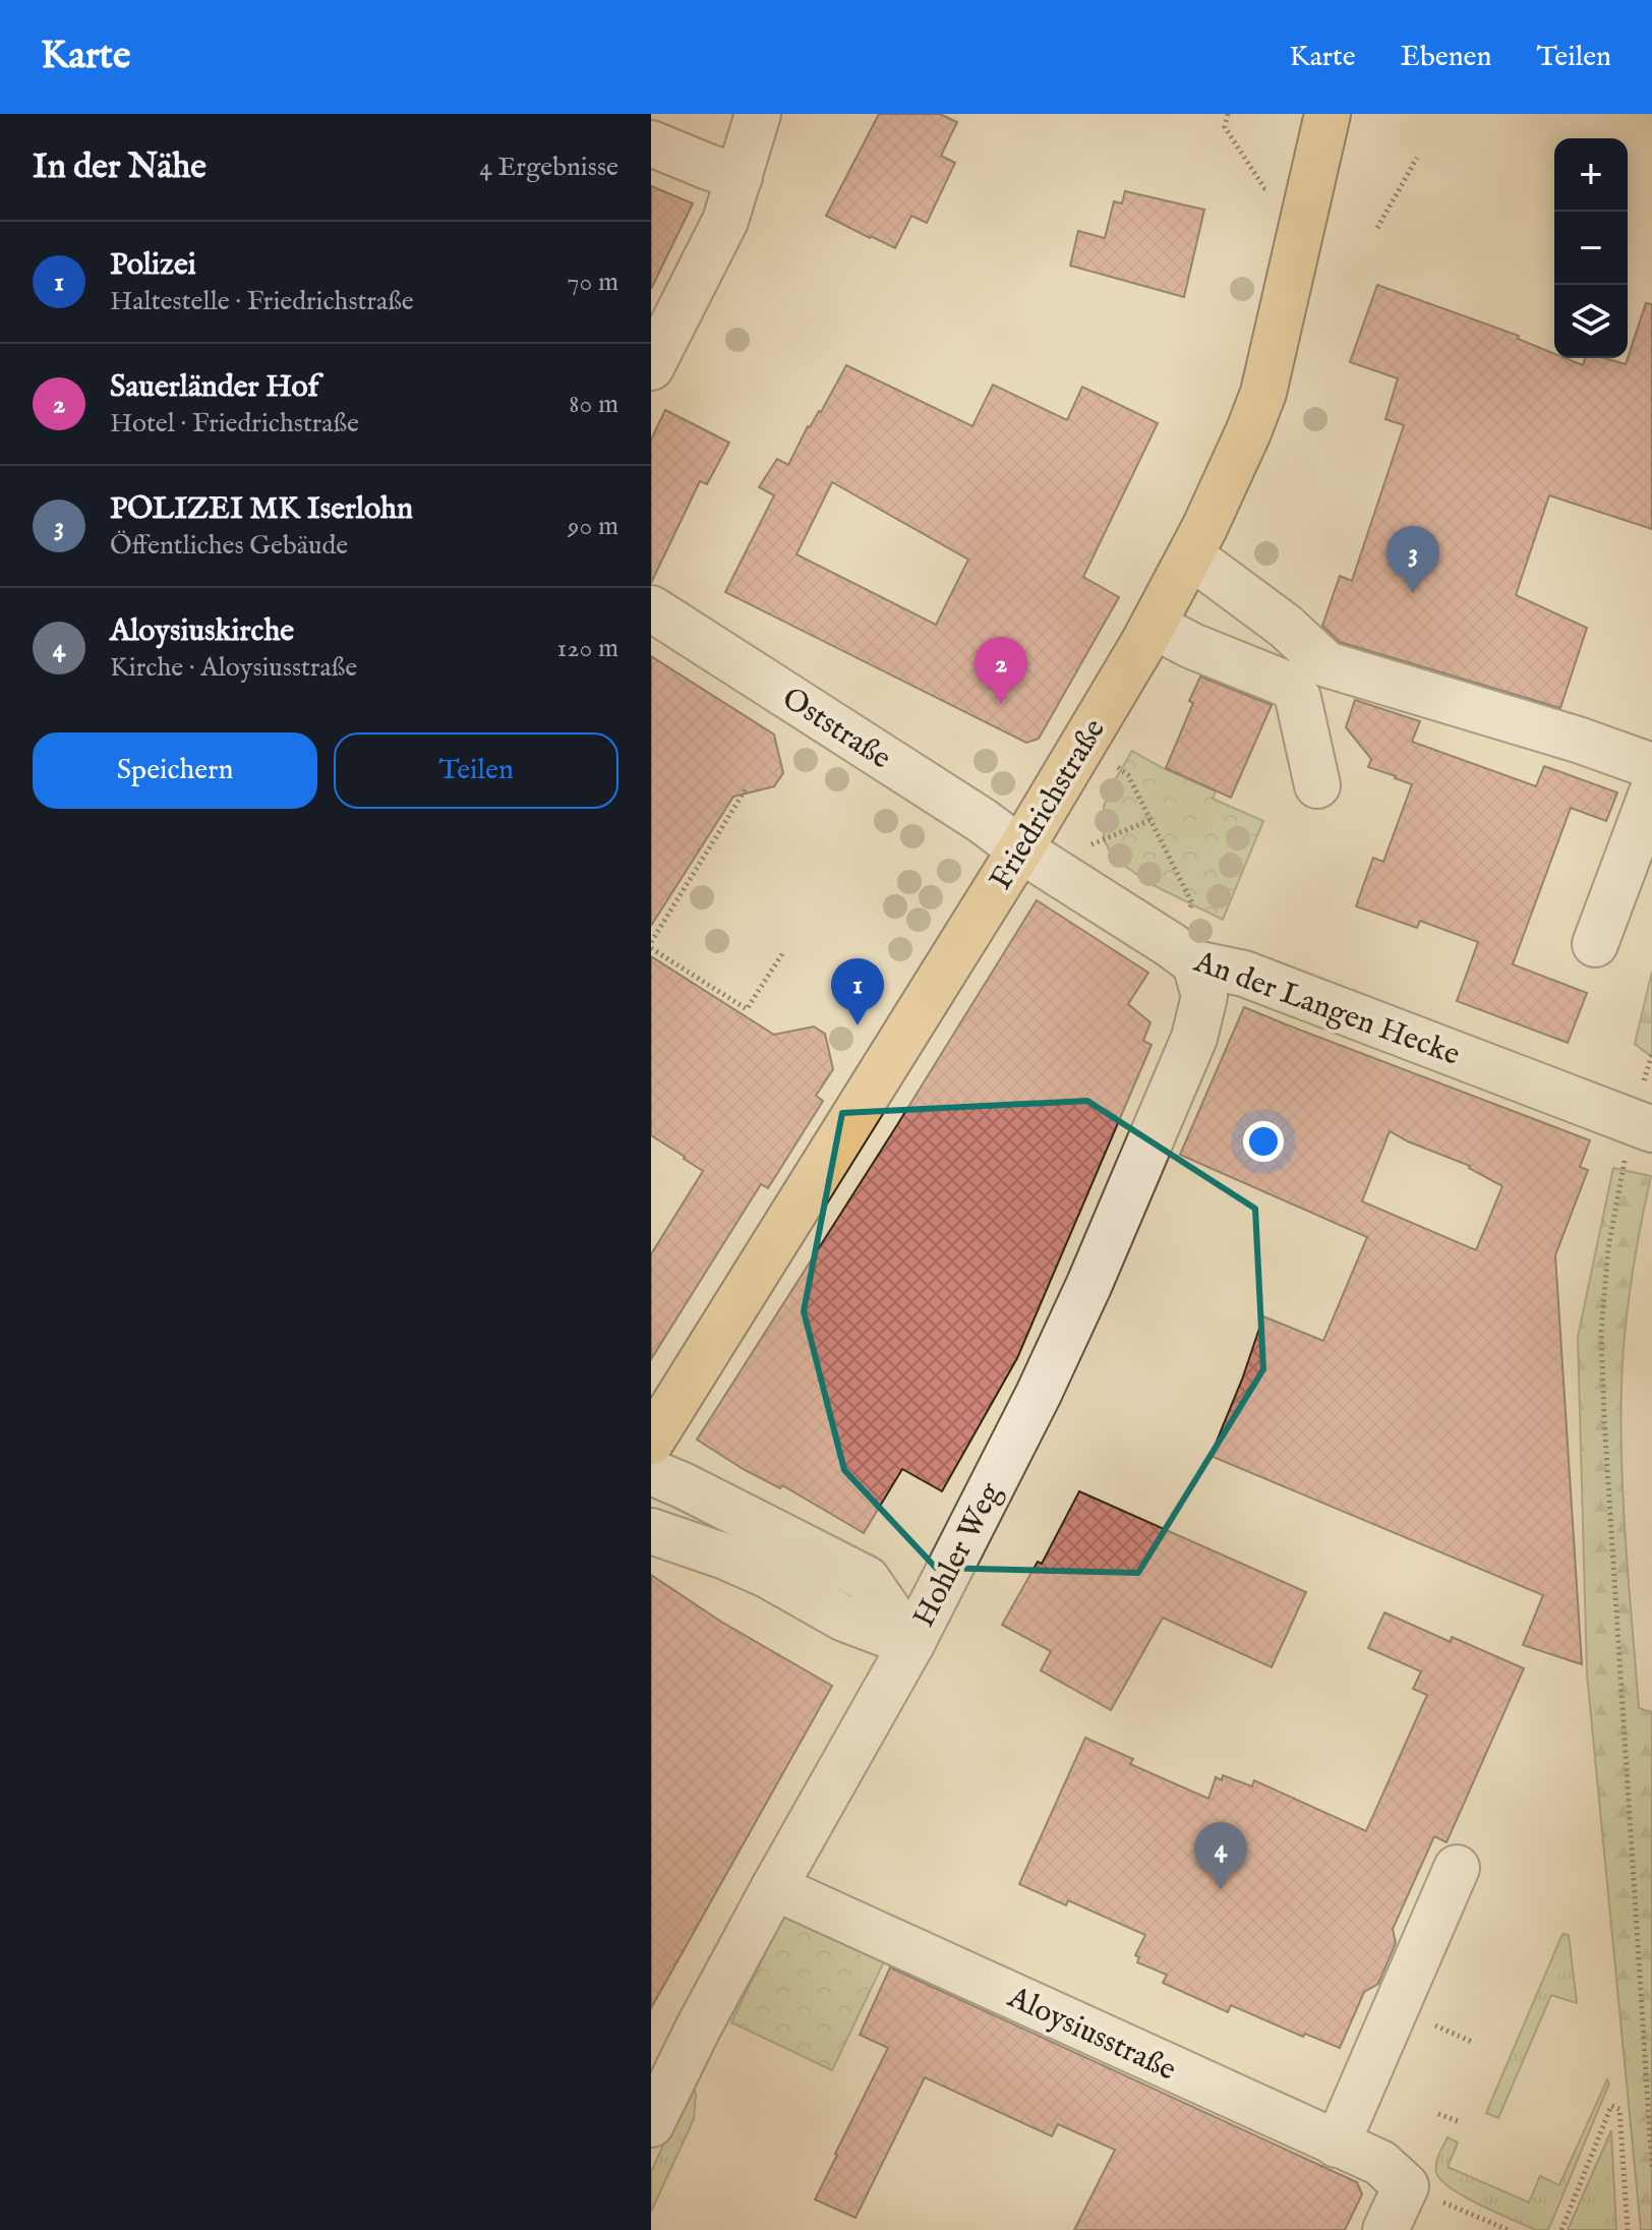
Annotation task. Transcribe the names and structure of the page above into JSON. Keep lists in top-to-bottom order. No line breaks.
{"streets":{"main road":["Friedrichstraße"],"street":["Oststraße","An der Langen Hecke","Hohler Weg","Aloysiusstraße"]},"crossings":[["Oststraße","Friedrichstraße"],["Oststraße","An der Langen Hecke"],["Friedrichstraße","An der Langen Hecke"],["An der Langen Hecke","Hohler Weg"],["Hohler Weg","Aloysiusstraße"]],"page":{"header":"Karte","nav":["Karte","Ebenen","Teilen"],"heading":["In der Nähe","4 Ergebnisse"],"map_buttons":["+","−"],"list":[{"mark":"1","name":"Polizei","note":"Haltestelle · Friedrichstraße","value":"70 m"},{"mark":"2","name":"Sauerländer Hof","note":"Hotel · Friedrichstraße","value":"80 m"},{"mark":"3","name":"POLIZEI MK Iserlohn","note":"Öffentliches Gebäude","value":"90 m"},{"mark":"4","name":"Aloysiuskirche","note":"Kirche · Aloysiusstraße","value":"120 m"}],"pins":["3","2","1","4"],"buttons":["Speichern","Teilen"]}}
